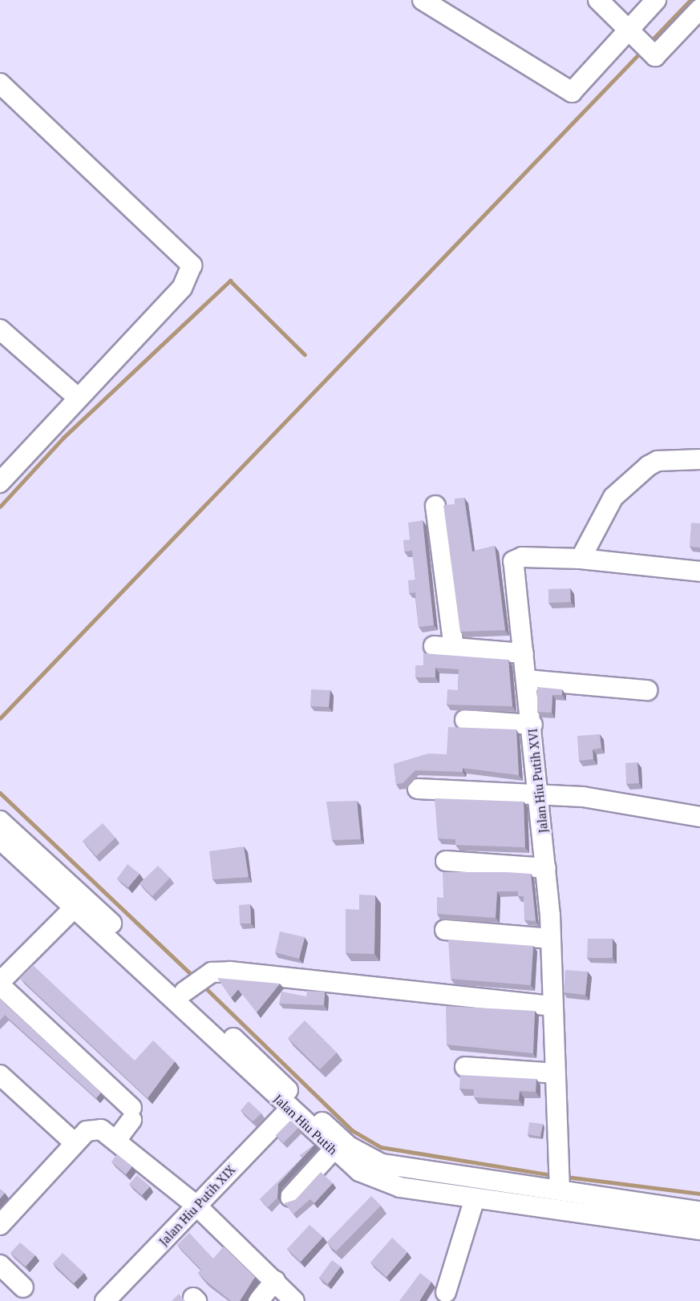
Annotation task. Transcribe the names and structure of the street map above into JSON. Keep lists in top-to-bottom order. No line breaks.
{"streets":{"street":["Jalan Hiu Putih XVI","Jalan Hiu Putih","Jalan Hiu Putih XIX"]},"crossings":[["Jalan Hiu Putih XVI","Jalan Hiu Putih"],["Jalan Hiu Putih","Jalan Hiu Putih XIX"]]}
